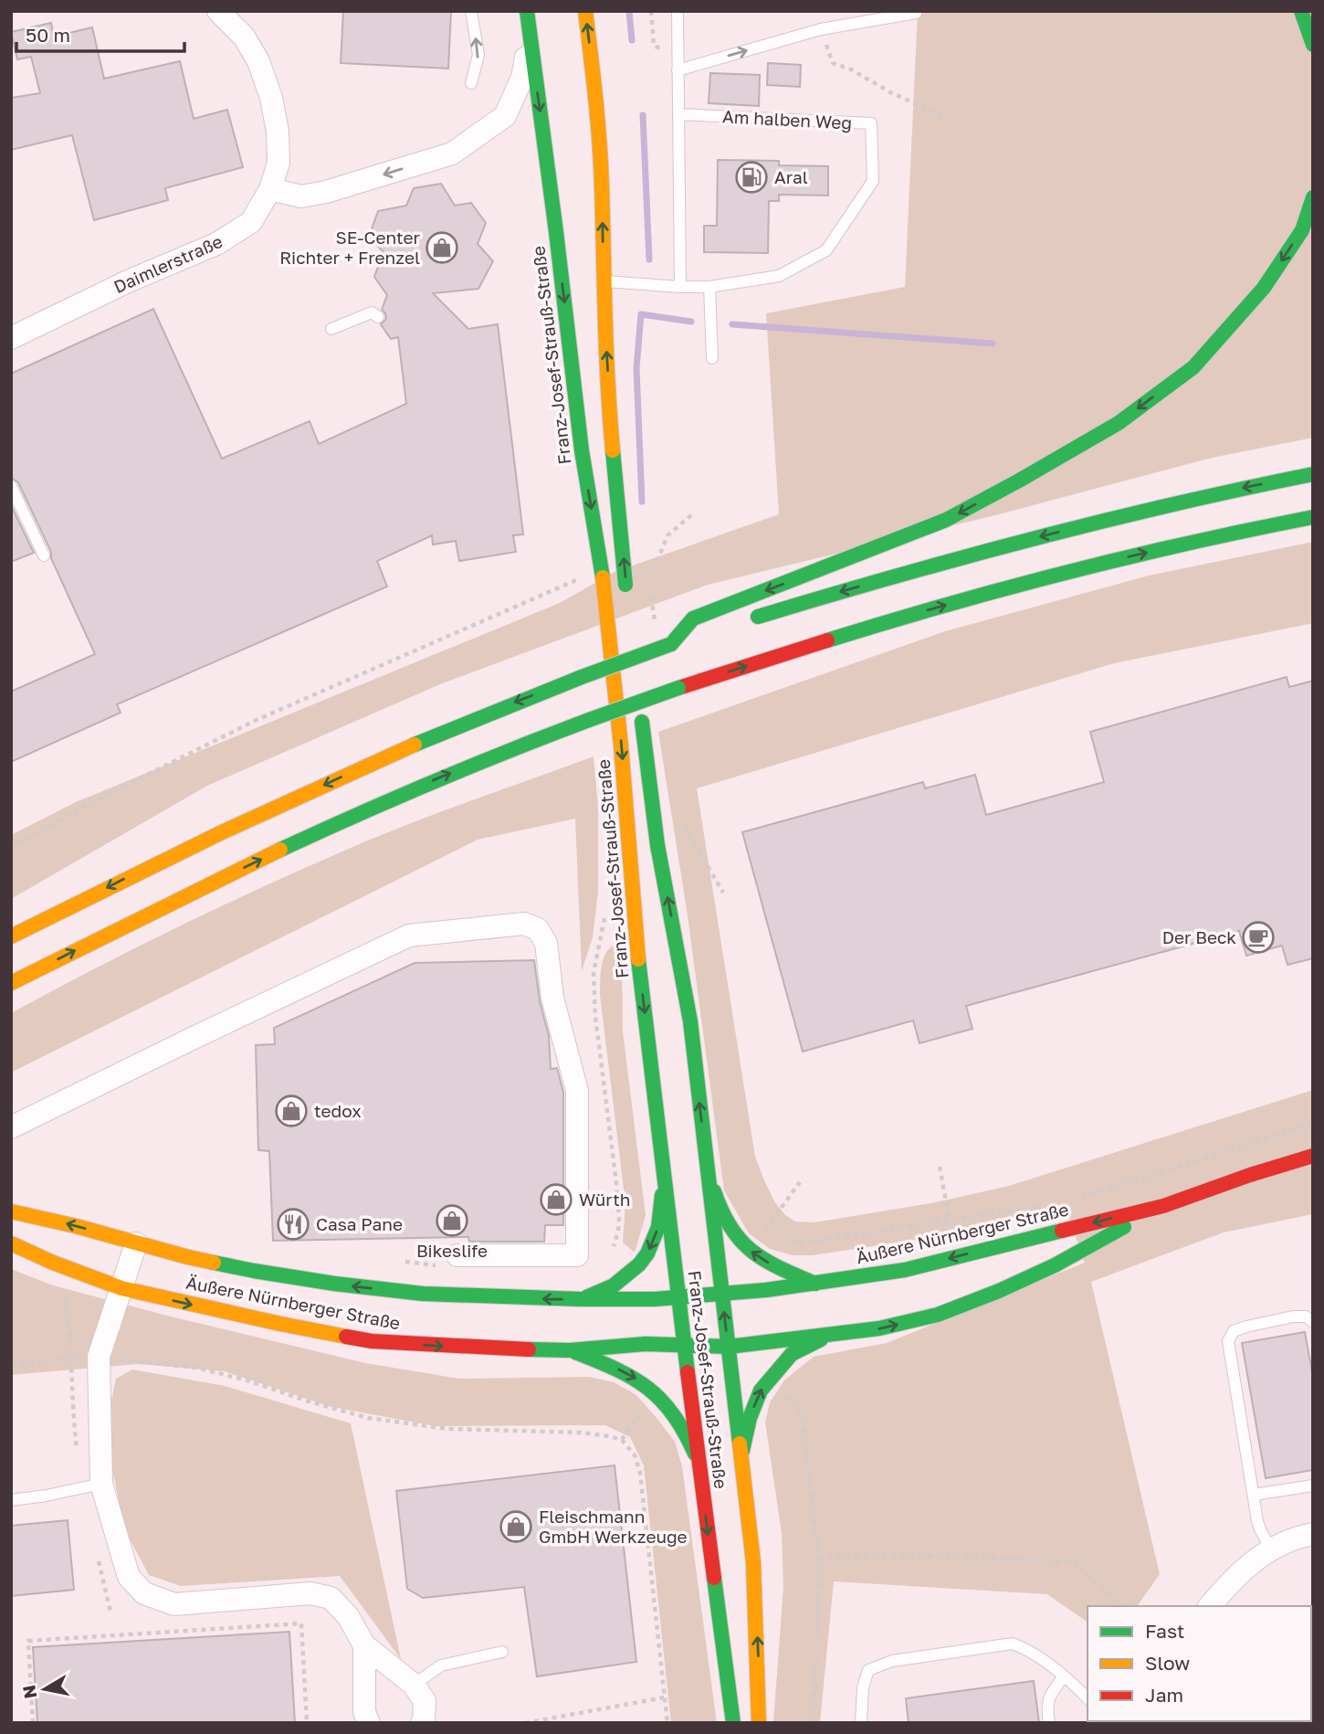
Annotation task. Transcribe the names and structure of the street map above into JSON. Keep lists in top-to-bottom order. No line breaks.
{"streets":{"main road":["Franz-Josef-Strauß-Straße","Äußere Nürnberger Straße"],"street":["Daimlerstraße"],"lane":["Am halben Weg"]},"crossings":[["Franz-Josef-Strauß-Straße","Äußere Nürnberger Straße"]],"places":{"fuel station":["Aral"],"shop":["SE-Center Richter + Frenzel","tedox","Würth","Bikeslife","Fleischmann GmbH Werkzeuge"],"cafe":["Der Beck"],"restaurant":["Casa Pane"]},"legend":["Fast","Slow","Jam"],"scale_bar":"50 m","north":"left"}
